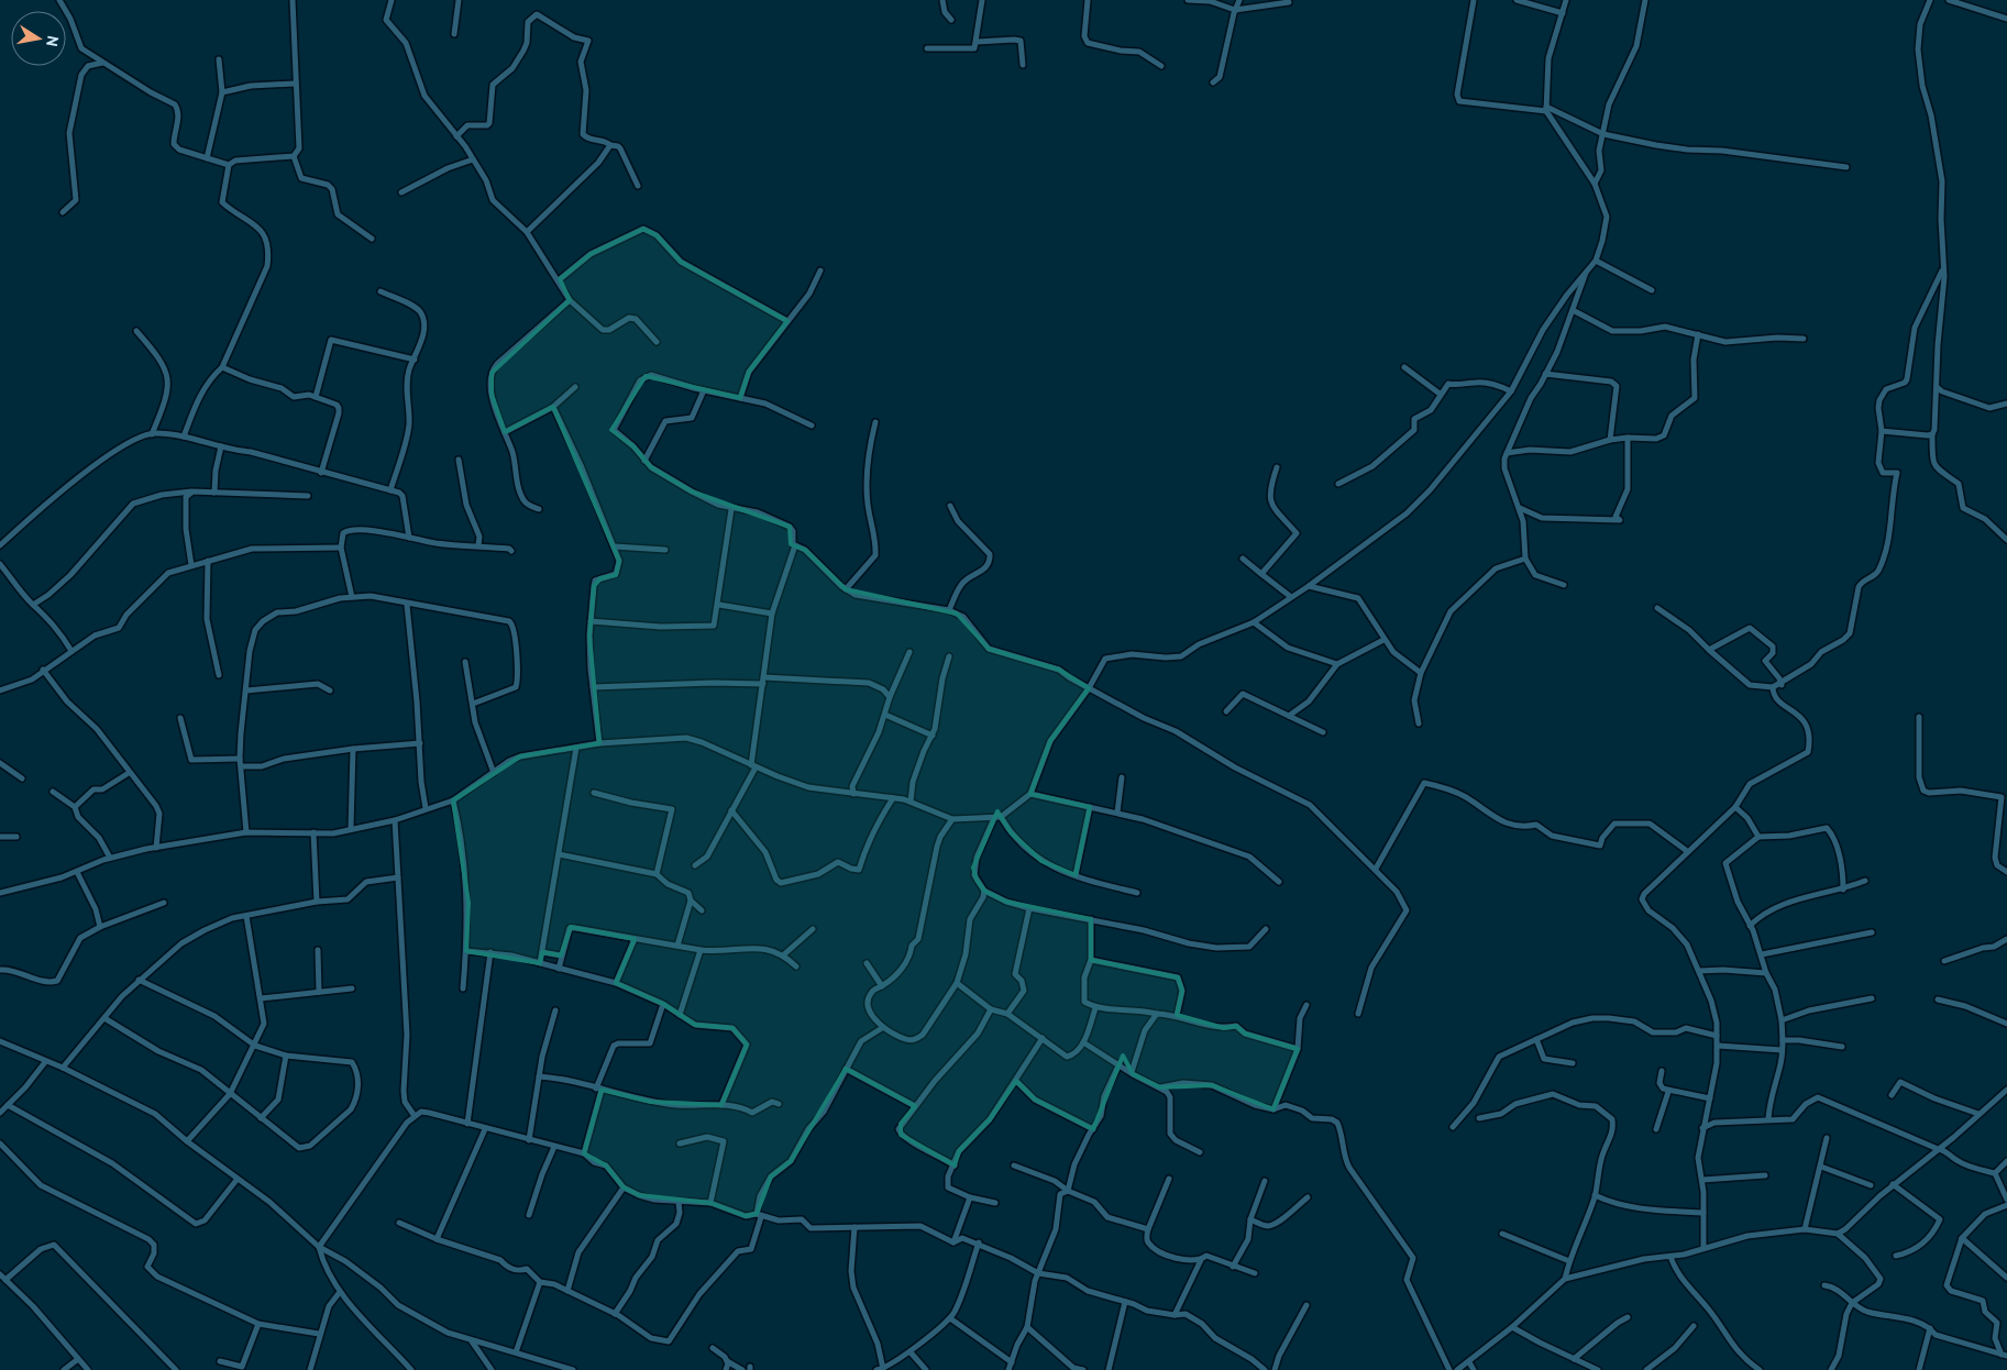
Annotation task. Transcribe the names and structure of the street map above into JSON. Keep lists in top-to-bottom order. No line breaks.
{"north":"right"}
